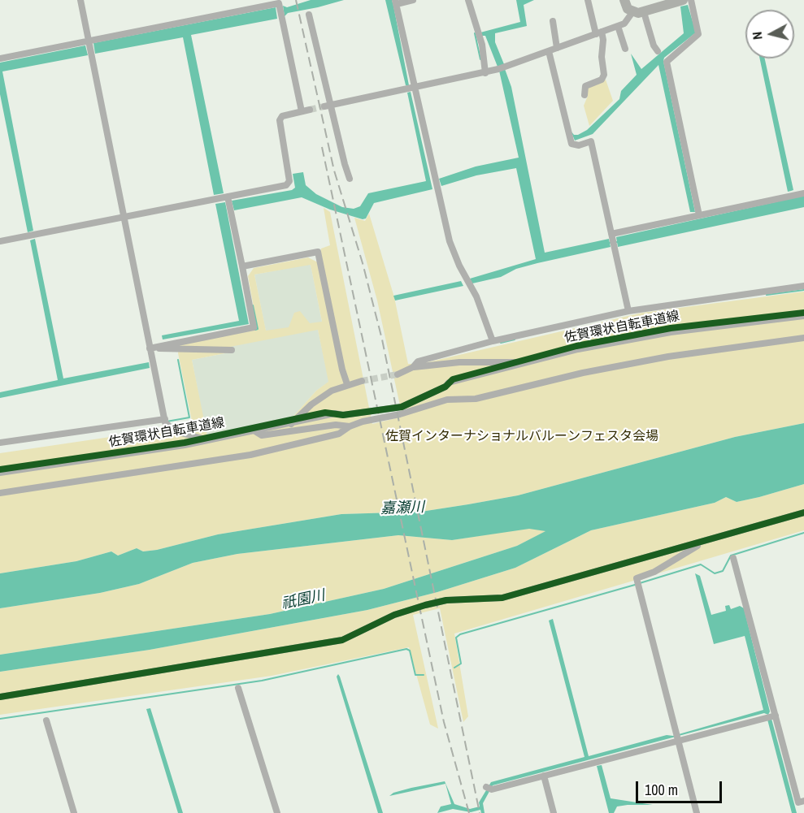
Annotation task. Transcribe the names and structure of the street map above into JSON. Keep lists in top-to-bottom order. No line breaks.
{"streets":{"cycle path":["佐賀環状自転車道線"]},"water":["嘉瀬川","祇園川"],"parks":["佐賀インターナショナルバルーンフェスタ会場"],"scale_bar":"100 m","north":"left"}
